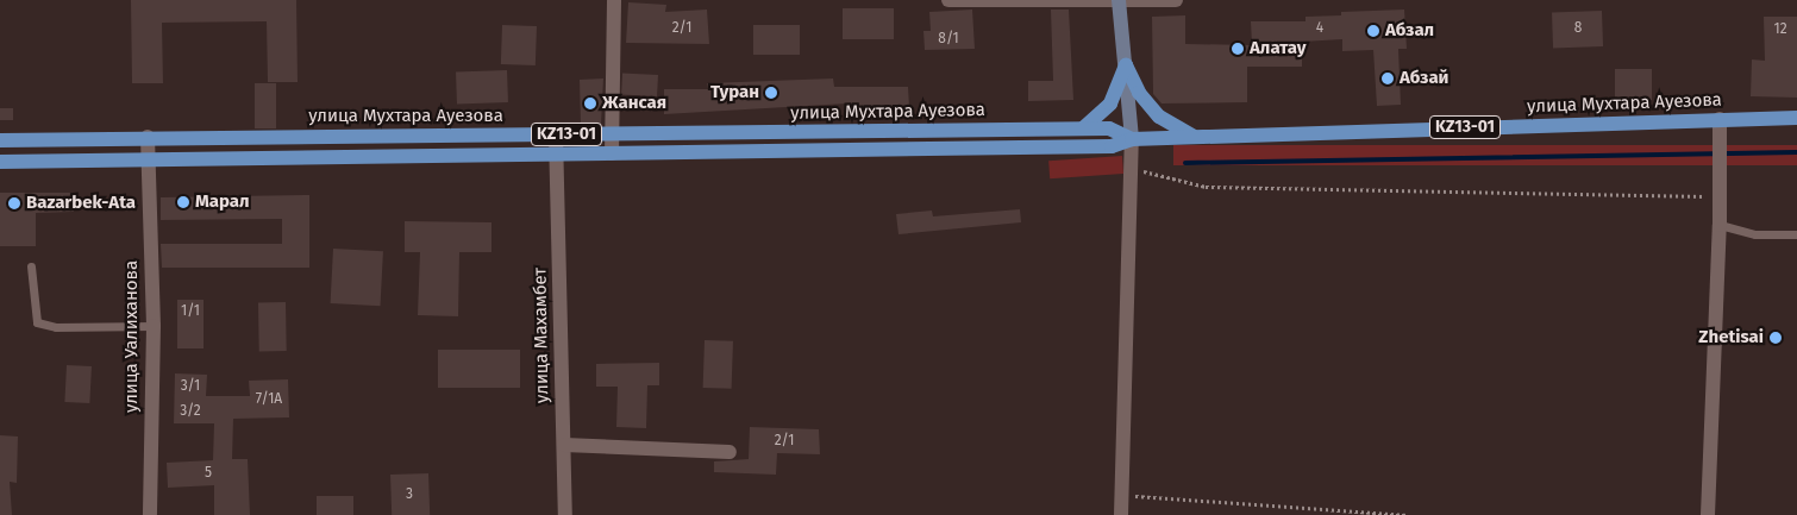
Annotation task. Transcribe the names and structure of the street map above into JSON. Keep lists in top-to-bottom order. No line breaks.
{"streets":{"main road":["улица Мухтара Ауезова","KZ13-01"],"street":["улица Махамбет","улица Уалиханова"]},"crossings":[["улица Мухтара Ауезова","улица Махамбет"],["улица Мухтара Ауезова","улица Уалиханова"]],"places":["Абзал","Алатау","Абзай","Туран","Жансая","Марал","Bazarbek-Ata","Zhetisai"],"house_numbers":["2/1","4","8","12","8/1","1/1","3/1","7/1А","3/2","2/1","5","3"]}
